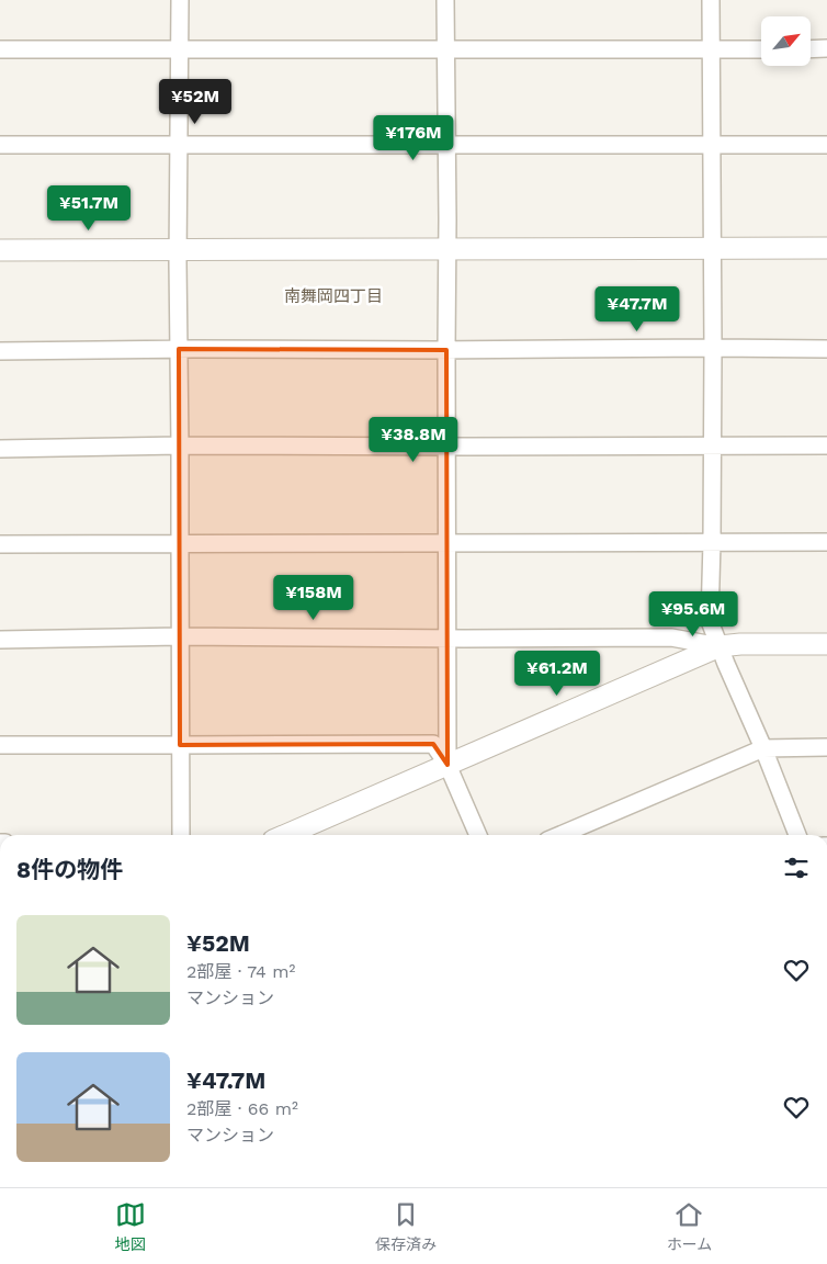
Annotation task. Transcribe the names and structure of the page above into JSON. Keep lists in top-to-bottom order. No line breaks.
{"districts":["南舞岡四丁目"],"north":"top right","page":{"price":["¥52M","¥176M","¥51.7M","¥47.7M","¥38.8M","¥158M","¥95.6M","¥61.2M"],"heading":"8件の物件","list":[{"name":"¥52M","note":"2部屋 · 74 m² · マンション"},{"name":"¥47.7M","note":"2部屋 · 66 m² · マンション"}],"tabs":["地図","保存済み","ホーム"]}}
